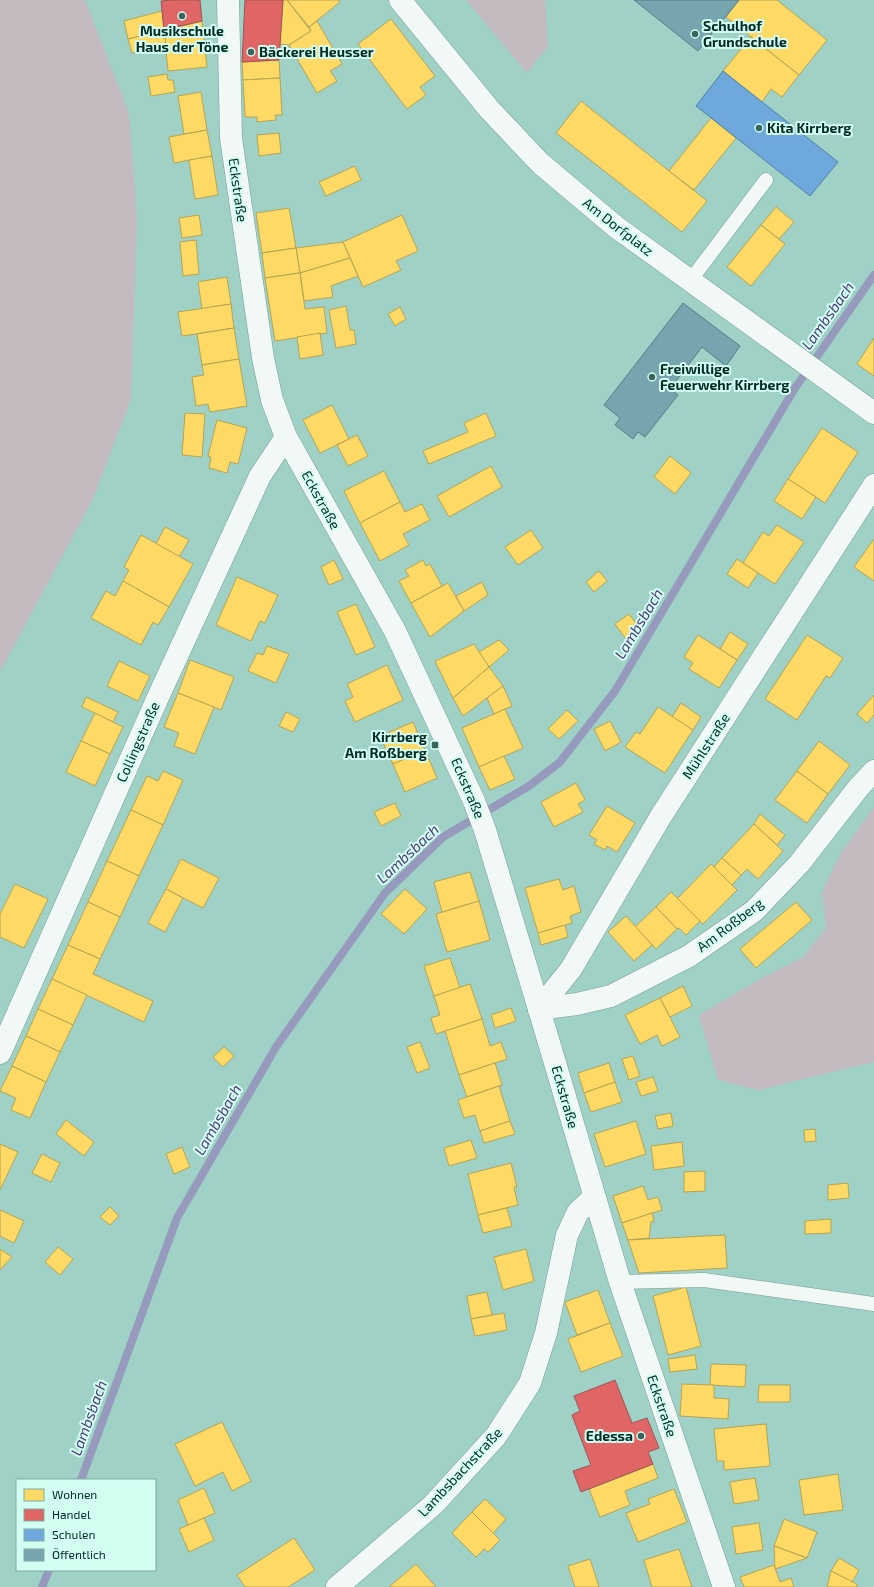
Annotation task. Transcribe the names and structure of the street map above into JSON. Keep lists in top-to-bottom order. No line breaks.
{"streets":{"street":["Eckstraße","Am Dorfplatz","Collingstraße","Mühlstraße","Am Roßberg","Lambsbachstraße"]},"crossings":[["Eckstraße","Collingstraße"],["Eckstraße","Mühlstraße"],["Eckstraße","Am Roßberg"],["Eckstraße","Lambsbachstraße"],["Mühlstraße","Am Roßberg"]],"water":["Lambsbach"],"places":{"other":["Musikschule Haus der Töne","Schulhof Grundschule","Bäckerei Heusser","Kita Kirrberg","Freiwillige Feuerwehr Kirrberg","Edessa"],"transit":["Kirrberg Am Roßberg"]},"legend":["Wohnen","Handel","Schulen","Öffentlich"]}
